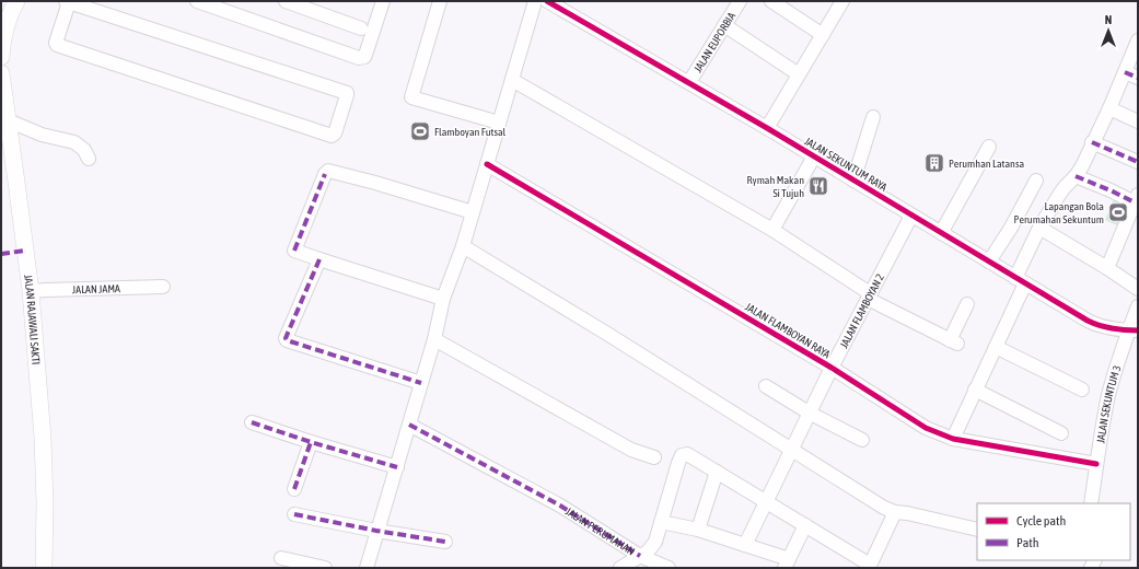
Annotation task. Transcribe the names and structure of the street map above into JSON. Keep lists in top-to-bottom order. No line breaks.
{"streets":{"main road":["JALAN RAJAWALI SAKTI"],"street":["JALAN EUPORBIA","JALAN SEKUNTUM RAYA","JALAN JAMA","JALAN FLAMBOYAN 2","JALAN FLAMBOYAN RAYA","JALAN SEKUNTUM 3","JALAN PERUMAHAN"]},"crossings":[["JALAN EUPORBIA","JALAN SEKUNTUM RAYA"],["JALAN SEKUNTUM RAYA","JALAN FLAMBOYAN 2"],["JALAN SEKUNTUM RAYA","JALAN SEKUNTUM 3"],["JALAN JAMA","JALAN RAJAWALI SAKTI"],["JALAN FLAMBOYAN 2","JALAN FLAMBOYAN RAYA"],["JALAN FLAMBOYAN RAYA","JALAN SEKUNTUM 3"]],"places":{"sports":["Flamboyan Futsal","Lapangan Bola Perumahan Sekuntum"],"building":["Perumhan Latansa"],"restaurant":["Rymah Makan Si Tujuh"]},"legend":["Cycle path","Path"],"north":"top"}
